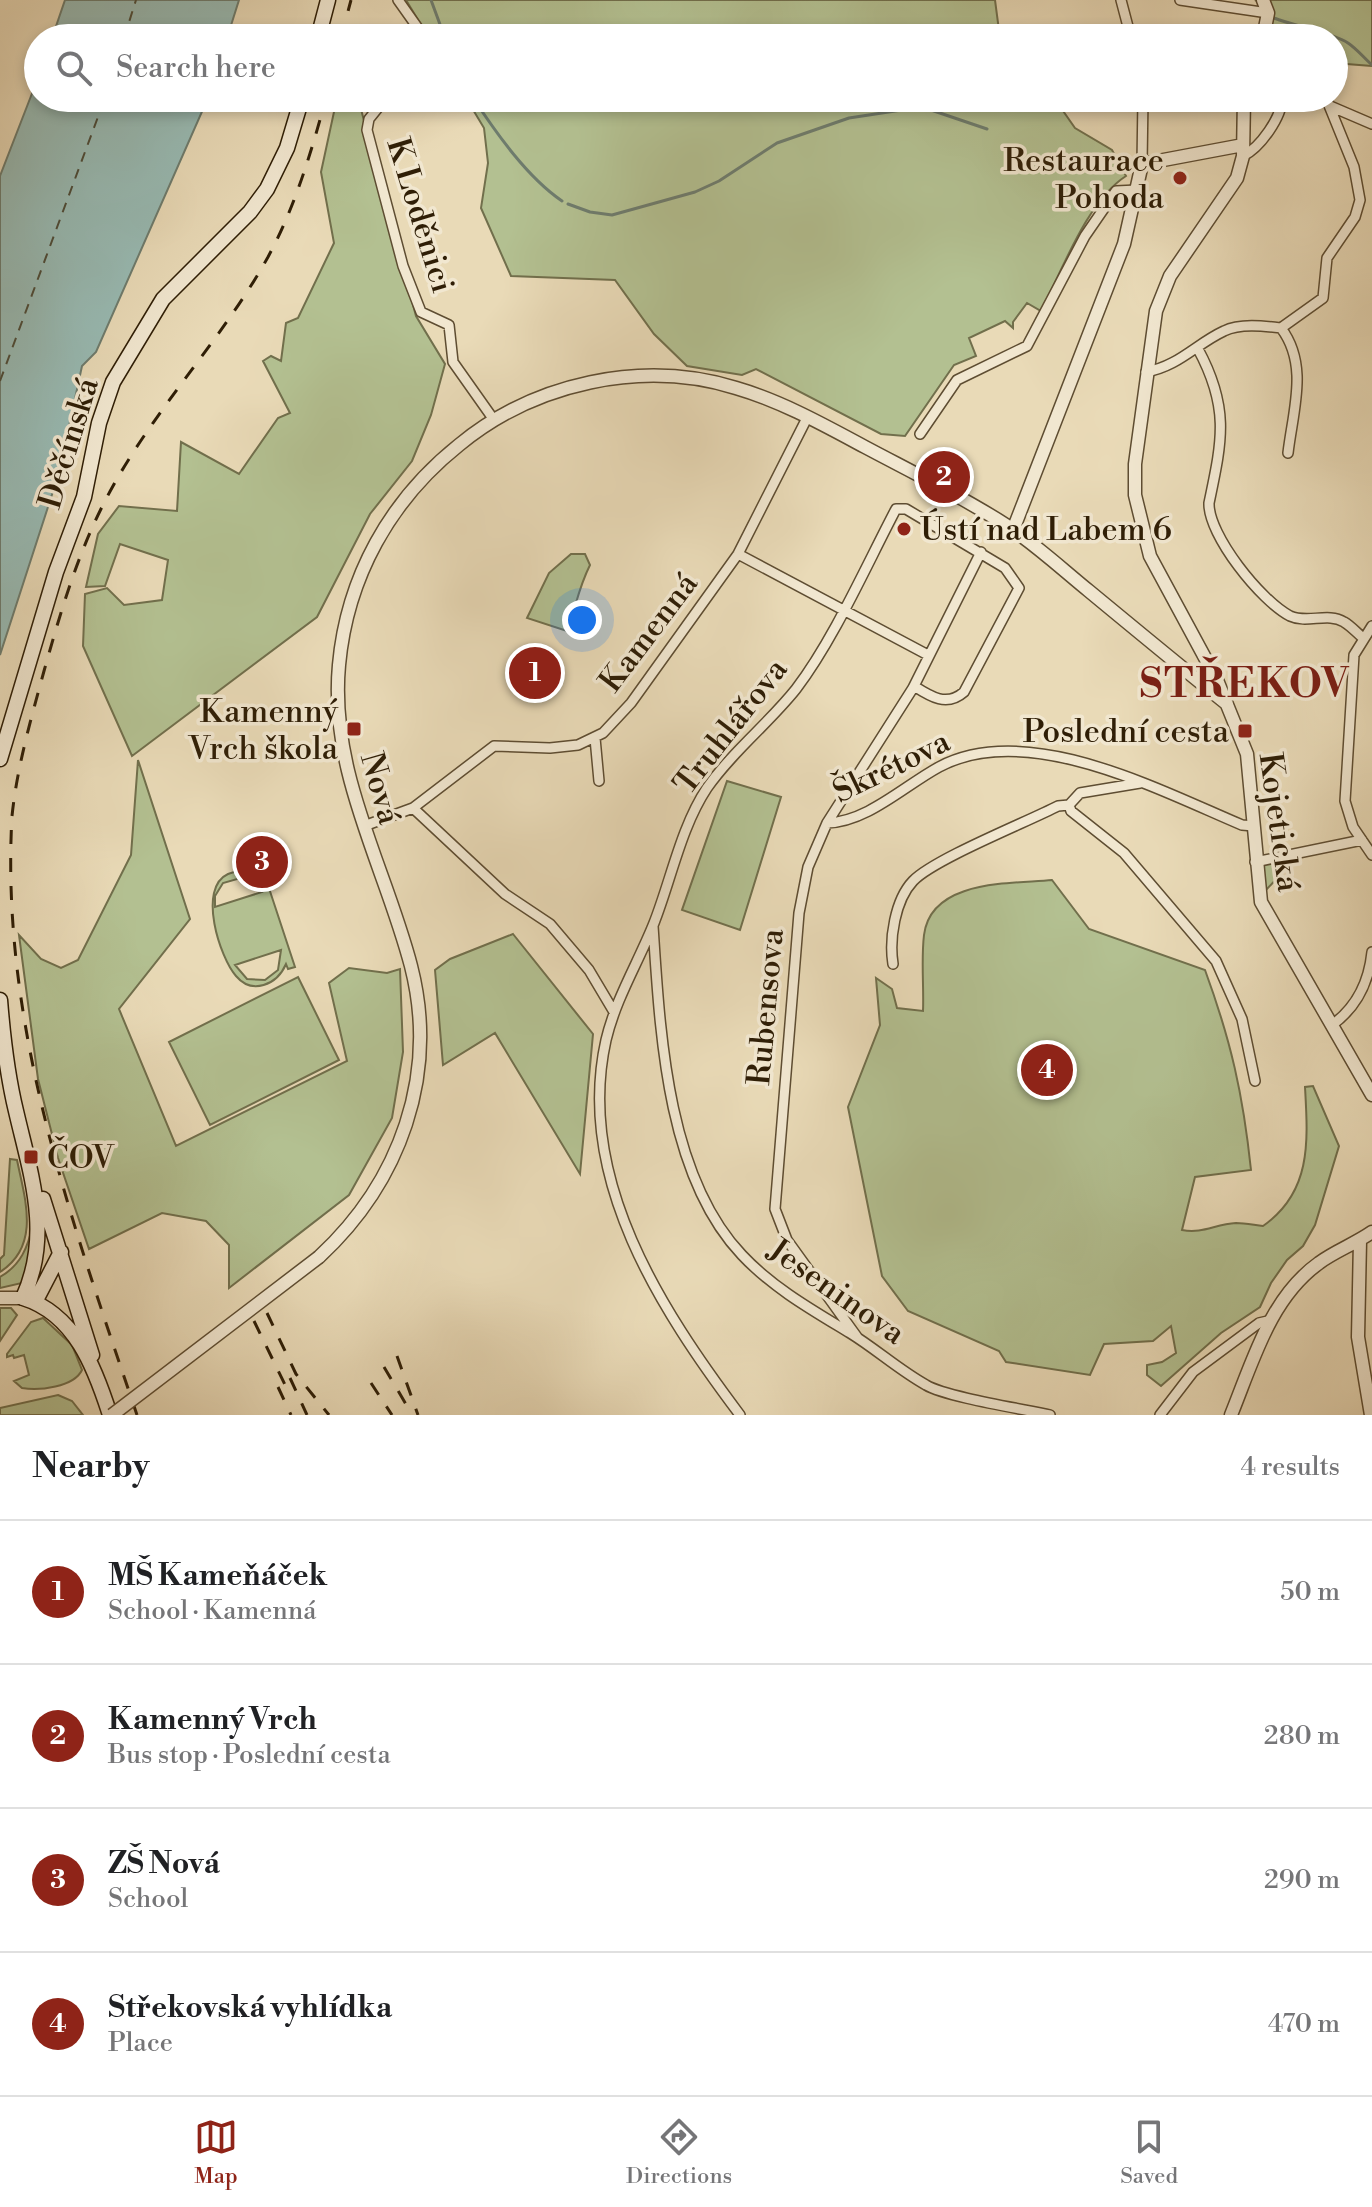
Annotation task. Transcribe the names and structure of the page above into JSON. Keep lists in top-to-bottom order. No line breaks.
{"streets":{"main road":["Děčínská"],"street":["K Loděnici","Kamenná","Truhlářova","Škrétova","Nová","Kojetická","Rubensova","Jeseninova"]},"crossings":[["K Loděnici","Nová"],["Kamenná","Nová"],["Truhlářova","Nová"],["Truhlářova","Rubensova"],["Truhlářova","Jeseninova"],["Škrétova","Kojetická"],["Škrétova","Rubensova"],["Rubensova","Jeseninova"]],"districts":["STŘEKOV"],"places":{"other":["Restaurace Pohoda","Ústí nad Labem 6"],"transit":["Kamenný Vrch škola","Poslední cesta","ČOV"]},"page":{"search":"Search here","pins":["2","1","3","4"],"heading":["Nearby","4 results"],"list":[{"mark":"1","name":"MŠ Kameňáček","note":"School · Kamenná","value":"50 m"},{"mark":"2","name":"Kamenný Vrch","note":"Bus stop · Poslední cesta","value":"280 m"},{"mark":"3","name":"ZŠ Nová","note":"School","value":"290 m"},{"mark":"4","name":"Střekovská vyhlídka","note":"Place","value":"470 m"}],"nav":["Map","Directions","Saved"]}}
